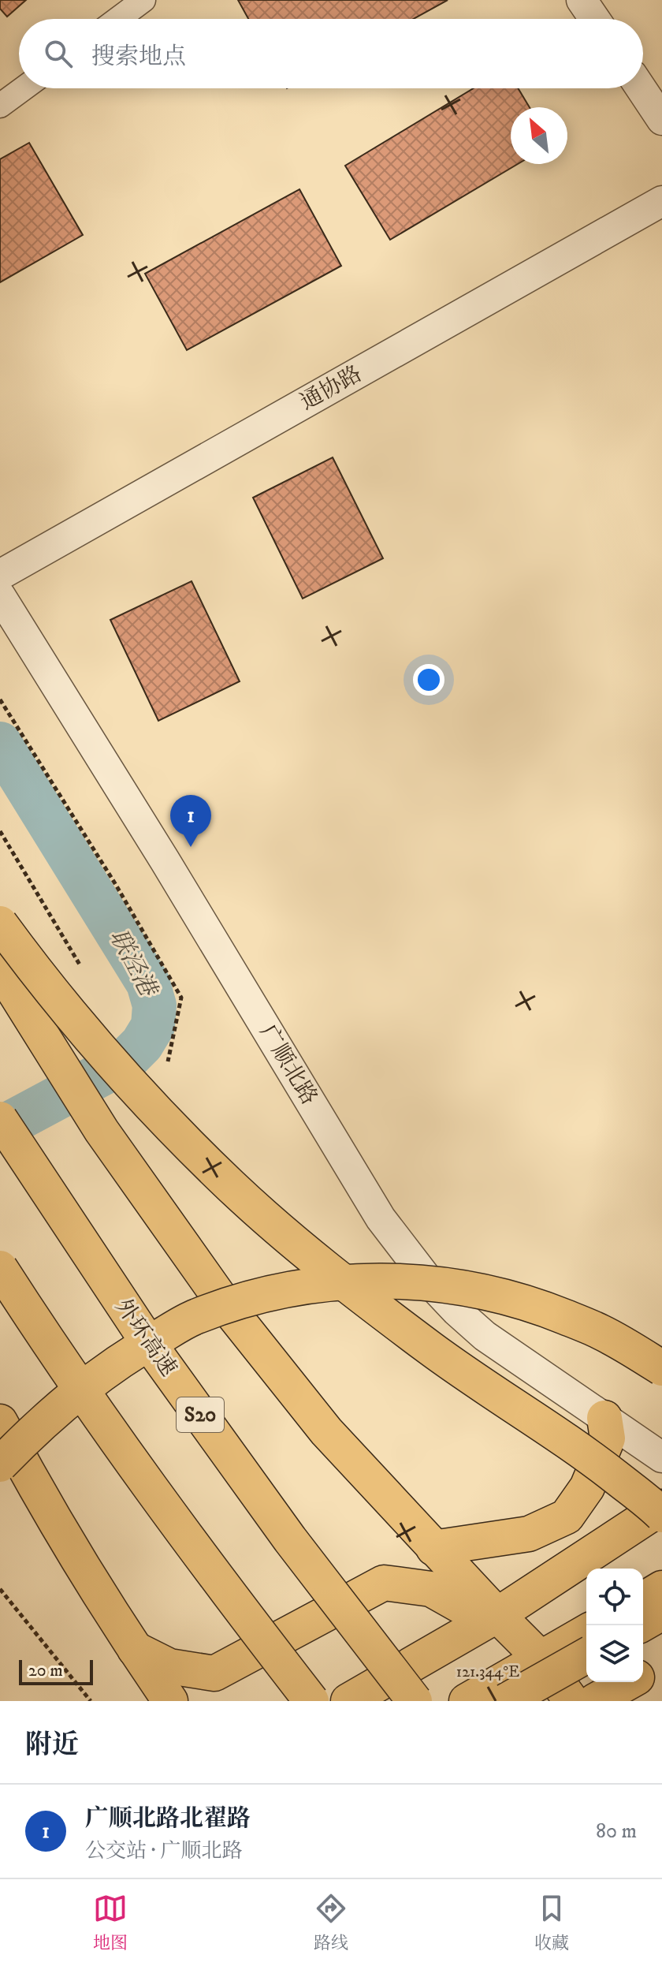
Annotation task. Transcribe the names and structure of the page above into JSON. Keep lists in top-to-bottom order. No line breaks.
{"streets":{"main road":["外环高速","S20"],"street":["通协路","广顺北路"]},"water":["联泾港"],"scale_bar":"20 m","north":"top left","page":{"search":"搜索地点","pins":"1","scale":"20 m","heading":"附近","list":[{"mark":"1","name":"广顺北路北翟路","note":"公交站 · 广顺北路","value":"80 m"}],"nav":["地图","路线","收藏"]},"coordinates":["121.344°E"]}
